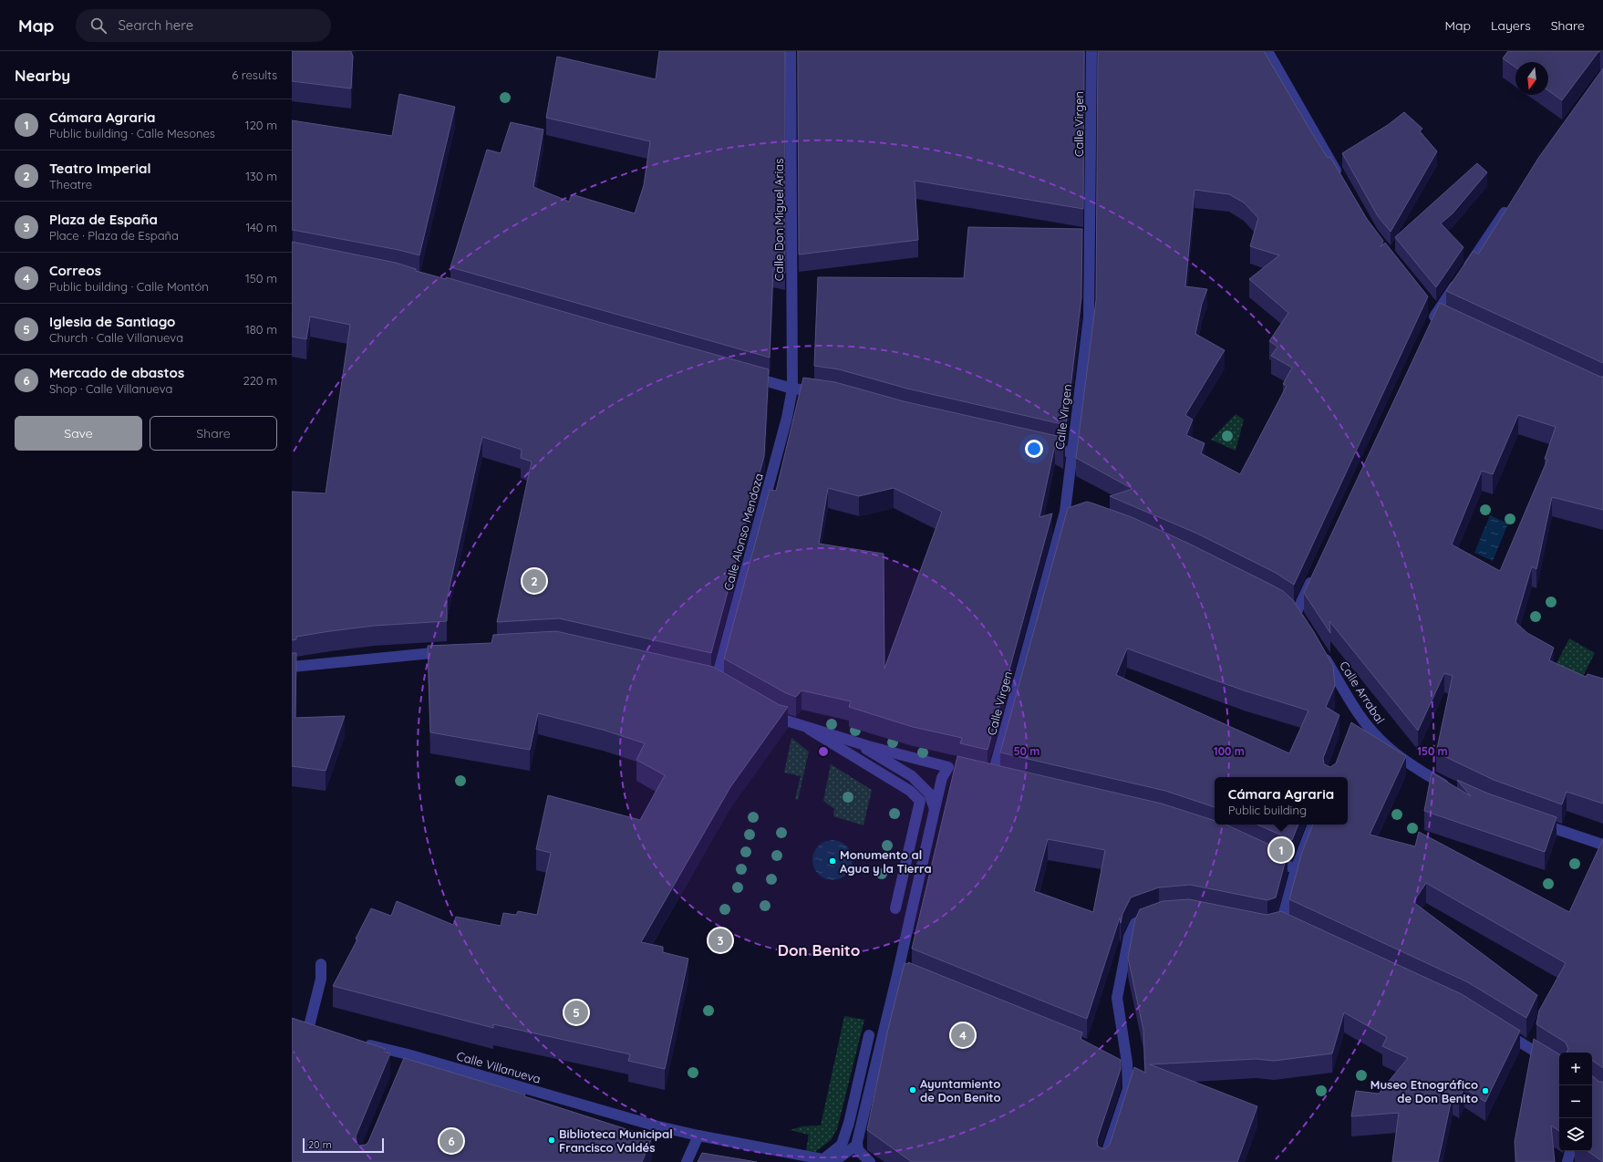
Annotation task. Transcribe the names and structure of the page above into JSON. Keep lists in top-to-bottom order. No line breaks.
{"streets":{"street":["Calle Virgen","Calle Don Miguel Arias","Calle Alonso Mendoza","Calle Arrabal","Calle Villanueva"]},"crossings":[["Calle Don Miguel Arias","Calle Alonso Mendoza"]],"districts":["Don Benito"],"places":["Monumento al Agua y la Tierra","Ayuntamiento de Don Benito","Museo Etnográfico de Don Benito","Biblioteca Municipal Francisco Valdés"],"scale_bar":"20 m","north":"bottom","page":{"header":"Map","search":"Search here","nav":["Map","Layers","Share"],"heading":["Nearby","6 results"],"list":[{"mark":"1","name":"Cámara Agraria","note":"Public building · Calle Mesones","value":"120 m"},{"mark":"2","name":"Teatro Imperial","note":"Theatre","value":"130 m"},{"mark":"3","name":"Plaza de España","note":"Place · Plaza de España","value":"140 m"},{"mark":"4","name":"Correos","note":"Public building · Calle Montón","value":"150 m"},{"mark":"5","name":"Iglesia de Santiago","note":"Church · Calle Villanueva","value":"180 m"},{"mark":"6","name":"Mercado de abastos","note":"Shop · Calle Villanueva","value":"220 m"}],"buttons":["Save","Share"],"pins":["2","1","3","5","4","6"],"popup":["Cámara Agraria","Public building"],"map_buttons":["+","−"],"scale":"20 m"},"rings":["50 m","100 m","150 m"]}
